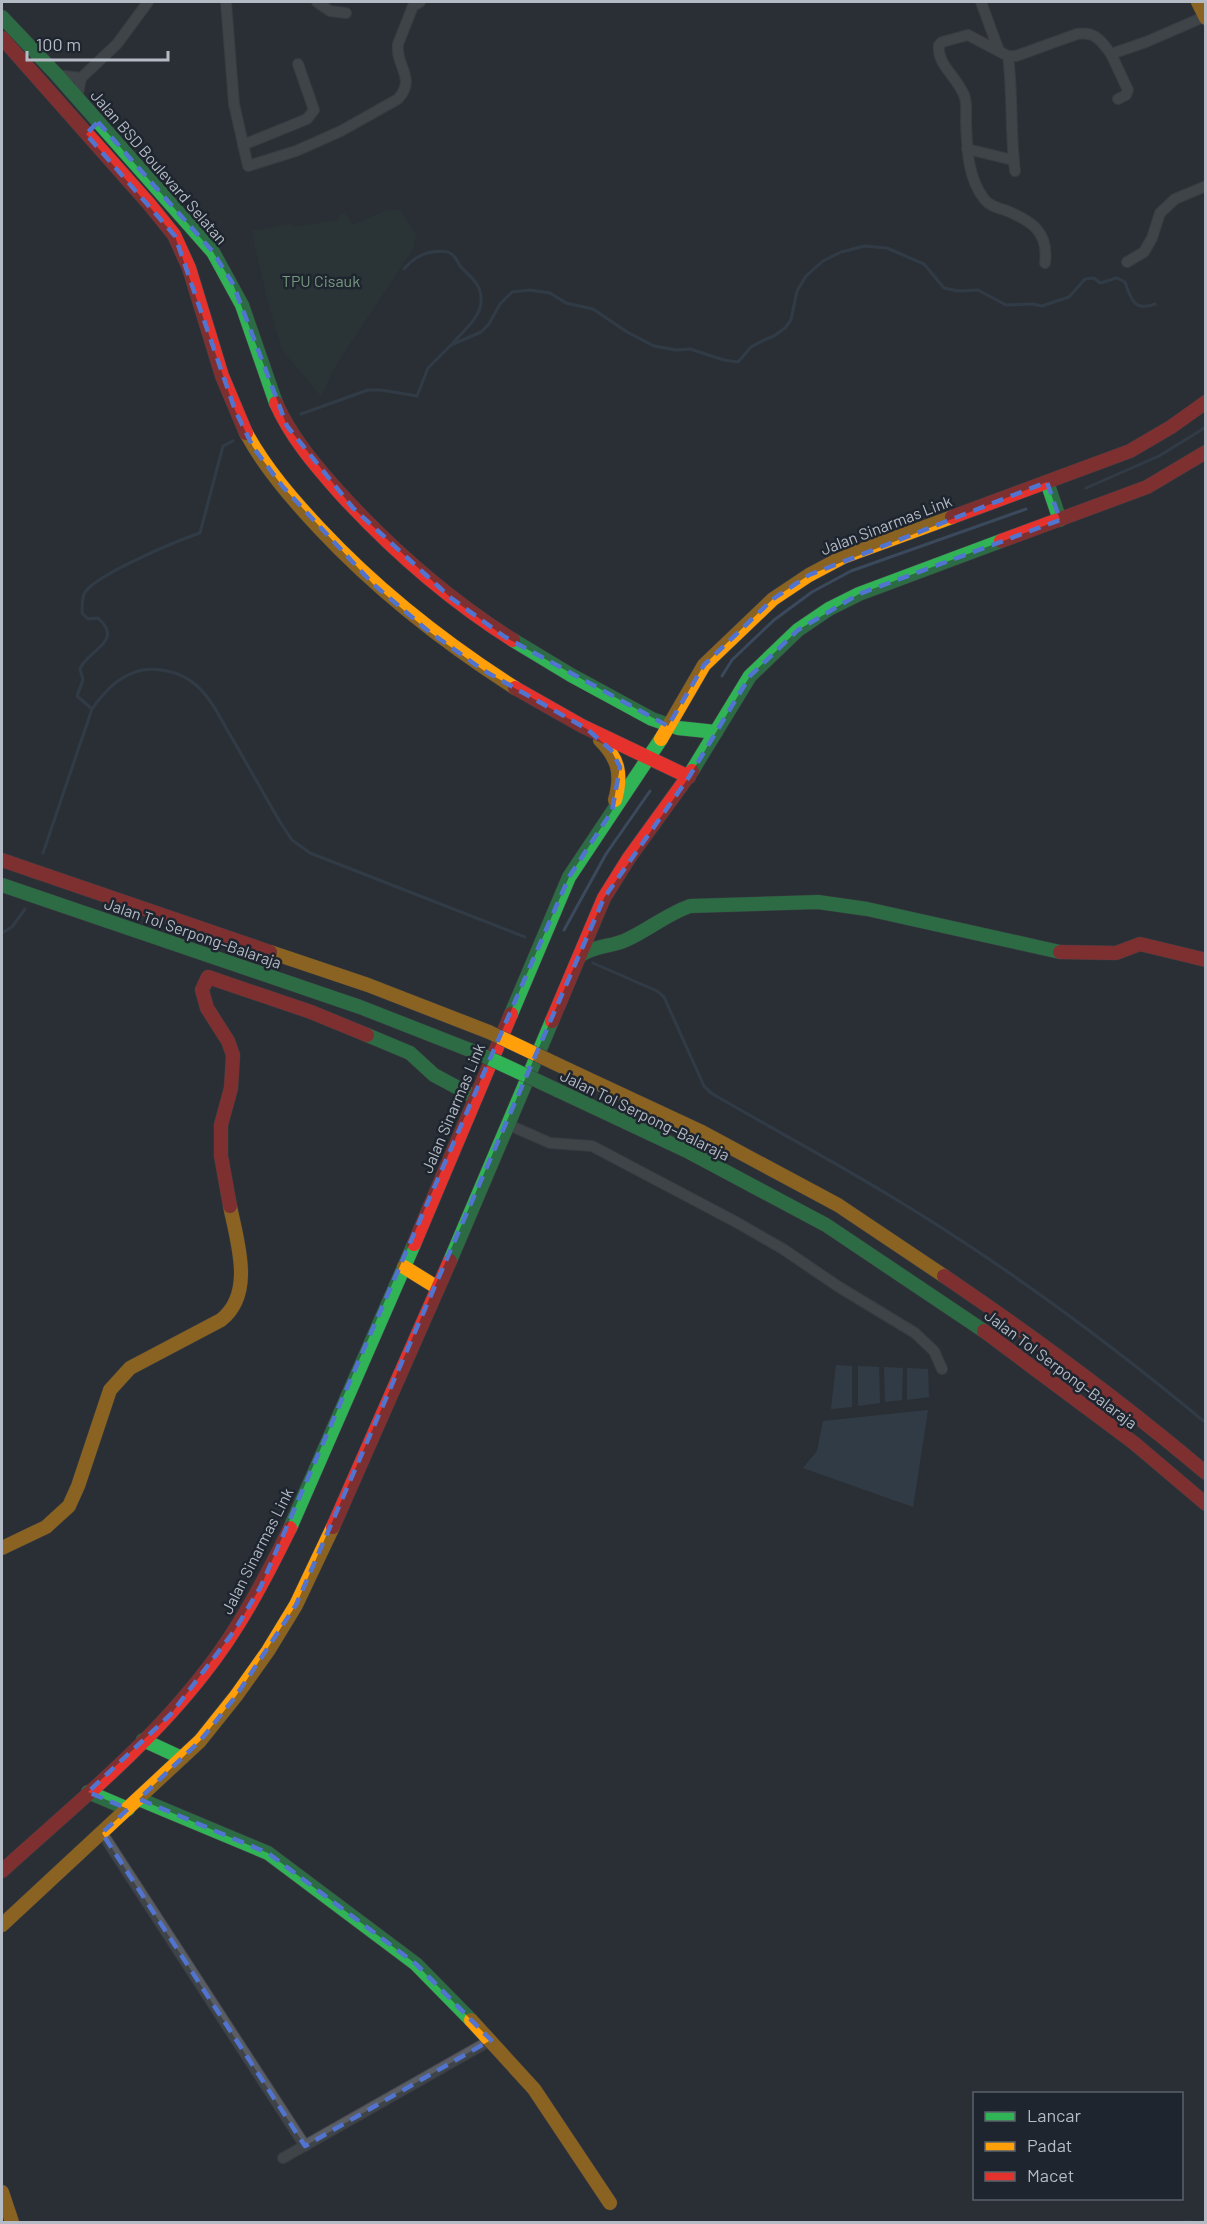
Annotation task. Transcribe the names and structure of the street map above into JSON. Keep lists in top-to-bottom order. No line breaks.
{"streets":{"main road":["Jalan BSD Boulevard Selatan","Jalan Sinarmas Link","Jalan Tol Serpong–Balaraja"]},"crossings":[["Jalan BSD Boulevard Selatan","Jalan Sinarmas Link"]],"parks":["TPU Cisauk"],"legend":["Lancar","Padat","Macet"],"scale_bar":"100 m"}
